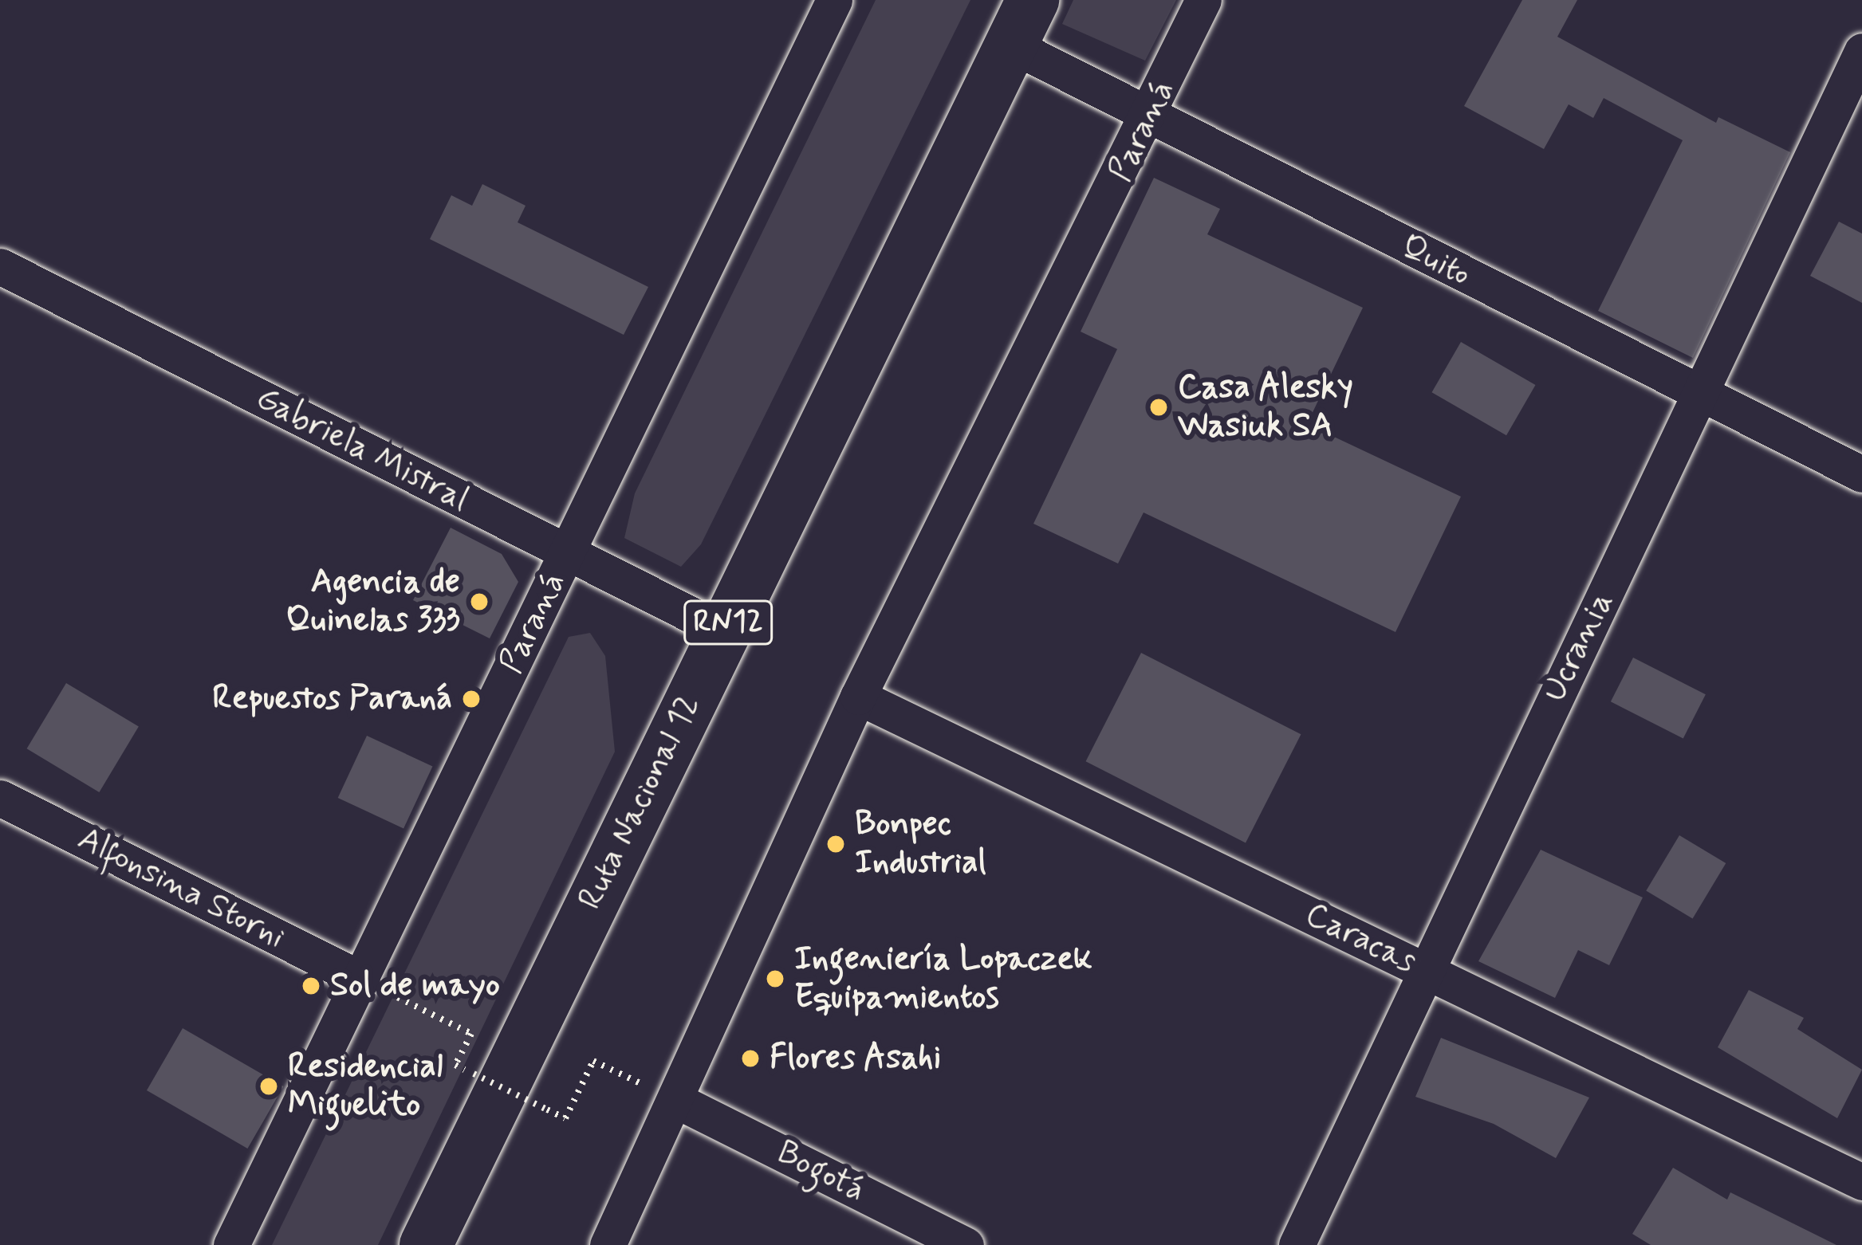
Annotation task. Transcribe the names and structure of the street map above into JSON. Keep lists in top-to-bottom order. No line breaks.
{"streets":{"highway":["RN12","Ruta Nacional 12"],"street":["Paraná","Quito","Gabriela Mistral","Ucrania","Alfonsina Storni","Caracas","Bogotá"]},"crossings":[["Paraná","Quito"],["Paraná","Gabriela Mistral"],["Paraná","Alfonsina Storni"],["Paraná","Caracas"],["Paraná","Bogotá"],["Quito","Ucrania"],["Quito","Ruta Nacional 12"],["Gabriela Mistral","Ruta Nacional 12"],["Ucrania","Caracas"]],"places":["Casa Alesky Wasiuk SA","Agencia de Quinelas 333","Repuestos Paraná","Bonpec Industrial","Ingeniería Lopaczek Equipamientos","Sol de mayo","Flores Asahi","Residencial Miguelito"]}
